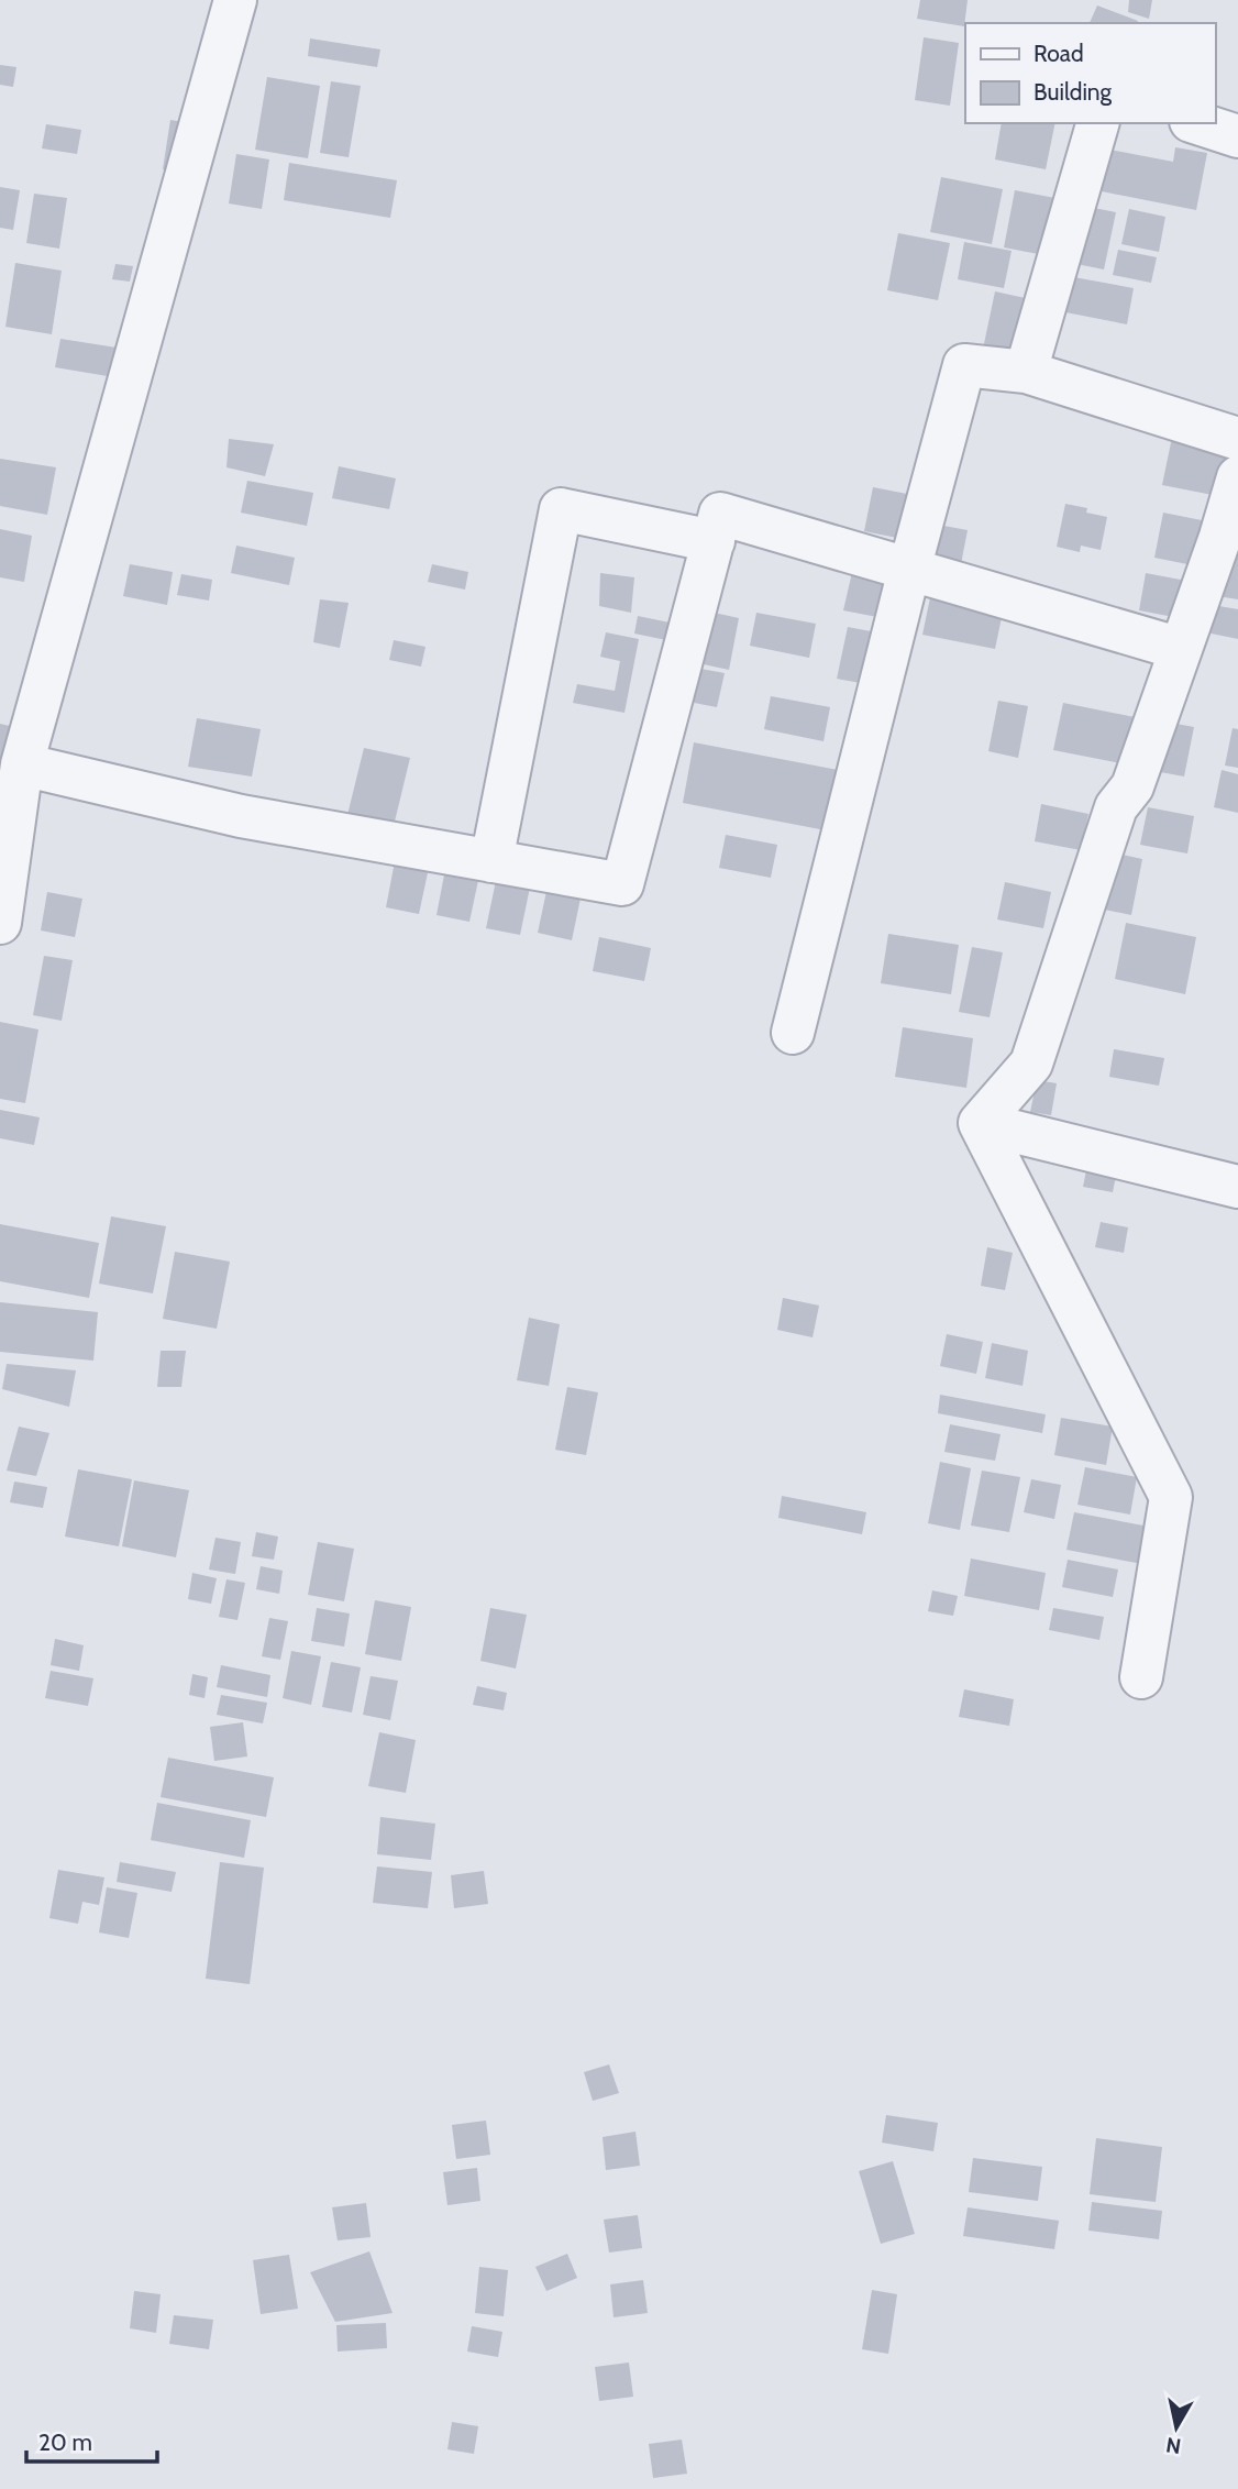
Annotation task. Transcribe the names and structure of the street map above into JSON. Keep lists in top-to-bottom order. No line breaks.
{"legend":["Road","Building"],"scale_bar":"20 m","north":"bottom"}
